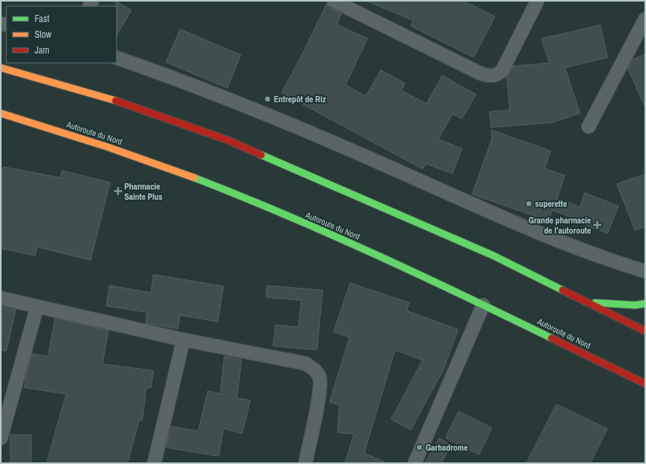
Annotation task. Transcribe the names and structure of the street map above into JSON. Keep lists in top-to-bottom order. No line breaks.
{"streets":{"highway":["Autoroute du Nord"]},"places":{"other":["Entrepôt de Riz","superette","Garbadrome"],"health":["Pharmacie Sainte Plus","Grande pharmacie de l’autoroute"]},"legend":["Fast","Slow","Jam"]}
